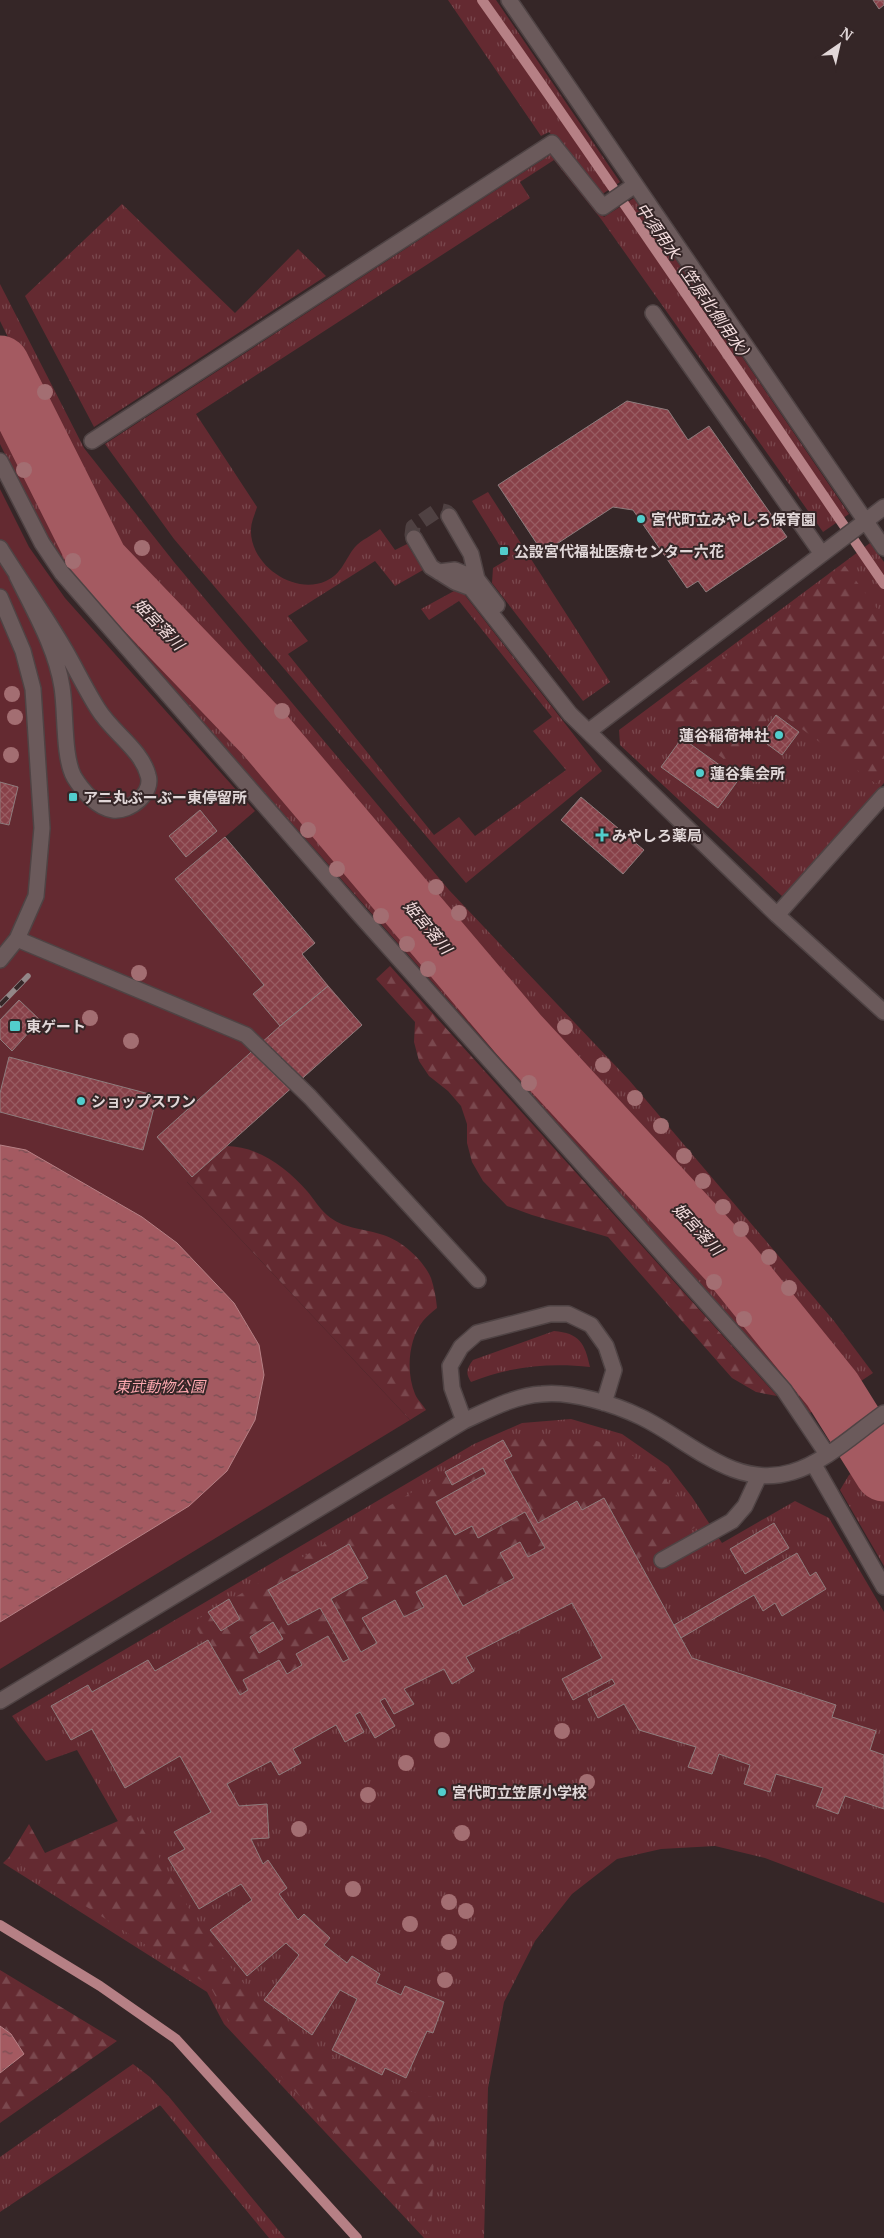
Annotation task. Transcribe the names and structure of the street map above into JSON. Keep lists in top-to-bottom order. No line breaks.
{"water":["中須用水（笠原北側用水）","姫宮落川"],"parks":["東武動物公園"],"places":{"other":["宮代町立みやしろ保育園","蓮谷稲荷神社","蓮谷集会所","ショップスワン","宮代町立笠原小学校"],"transit":["公設宮代福祉医療センター六花","アニ丸ぶーぶー東停留所","東ゲート"],"health":["みやしろ薬局"]},"north":"top right"}
